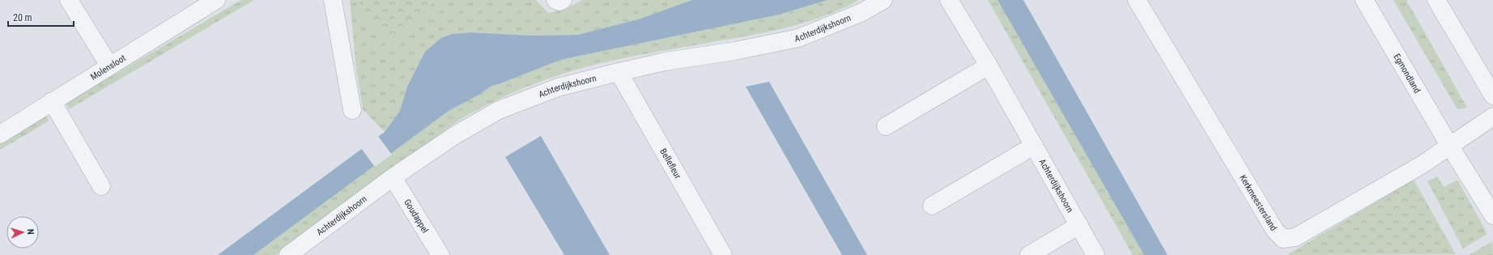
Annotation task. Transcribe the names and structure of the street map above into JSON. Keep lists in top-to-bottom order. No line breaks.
{"streets":{"street":["Achterdijkshoorn","Molensloot","Egmondland","Bellefleur","Kerkmeestersland","Goudappel"]},"crossings":[["Achterdijkshoorn","Bellefleur"],["Achterdijkshoorn","Goudappel"],["Egmondland","Kerkmeestersland"]],"scale_bar":"20 m","north":"right"}
